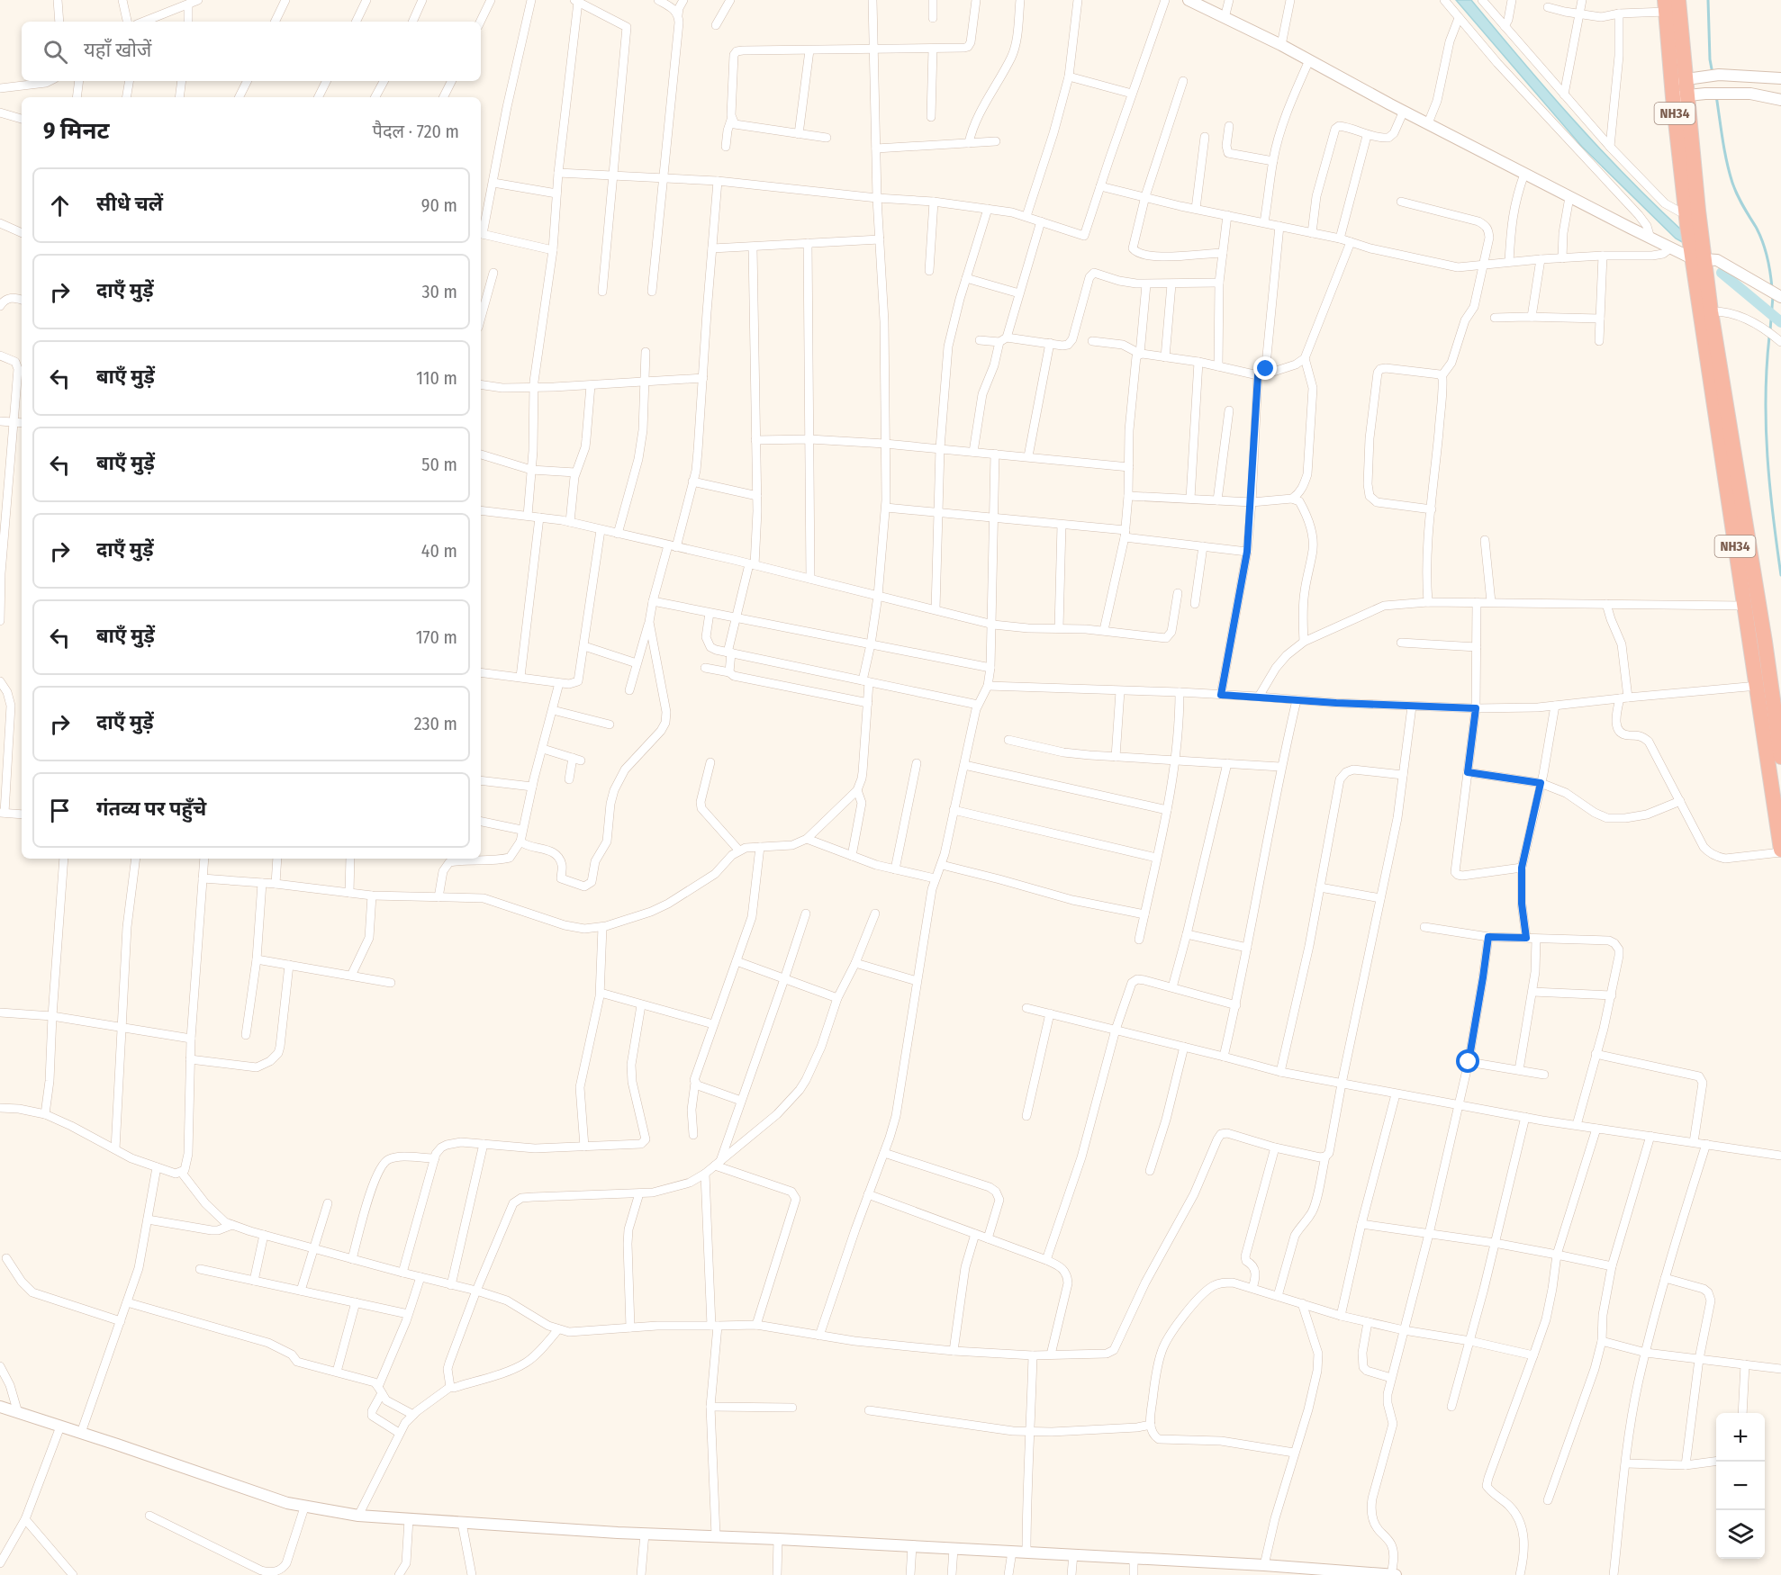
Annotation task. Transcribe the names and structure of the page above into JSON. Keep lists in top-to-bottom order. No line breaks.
{"streets":{"highway":["NH34"]},"page":{"search":"यहाँ खोजें","heading":["9 मिनट","पैदल · 720 m"],"list":[["सीधे चलें","90 m"],["दाएँ मुड़ें","30 m"],["बाएँ मुड़ें","110 m"],["बाएँ मुड़ें","50 m"],["दाएँ मुड़ें","40 m"],["बाएँ मुड़ें","170 m"],["दाएँ मुड़ें","230 m"],"गंतव्य पर पहुँचे"],"map_buttons":["+","−"]}}
